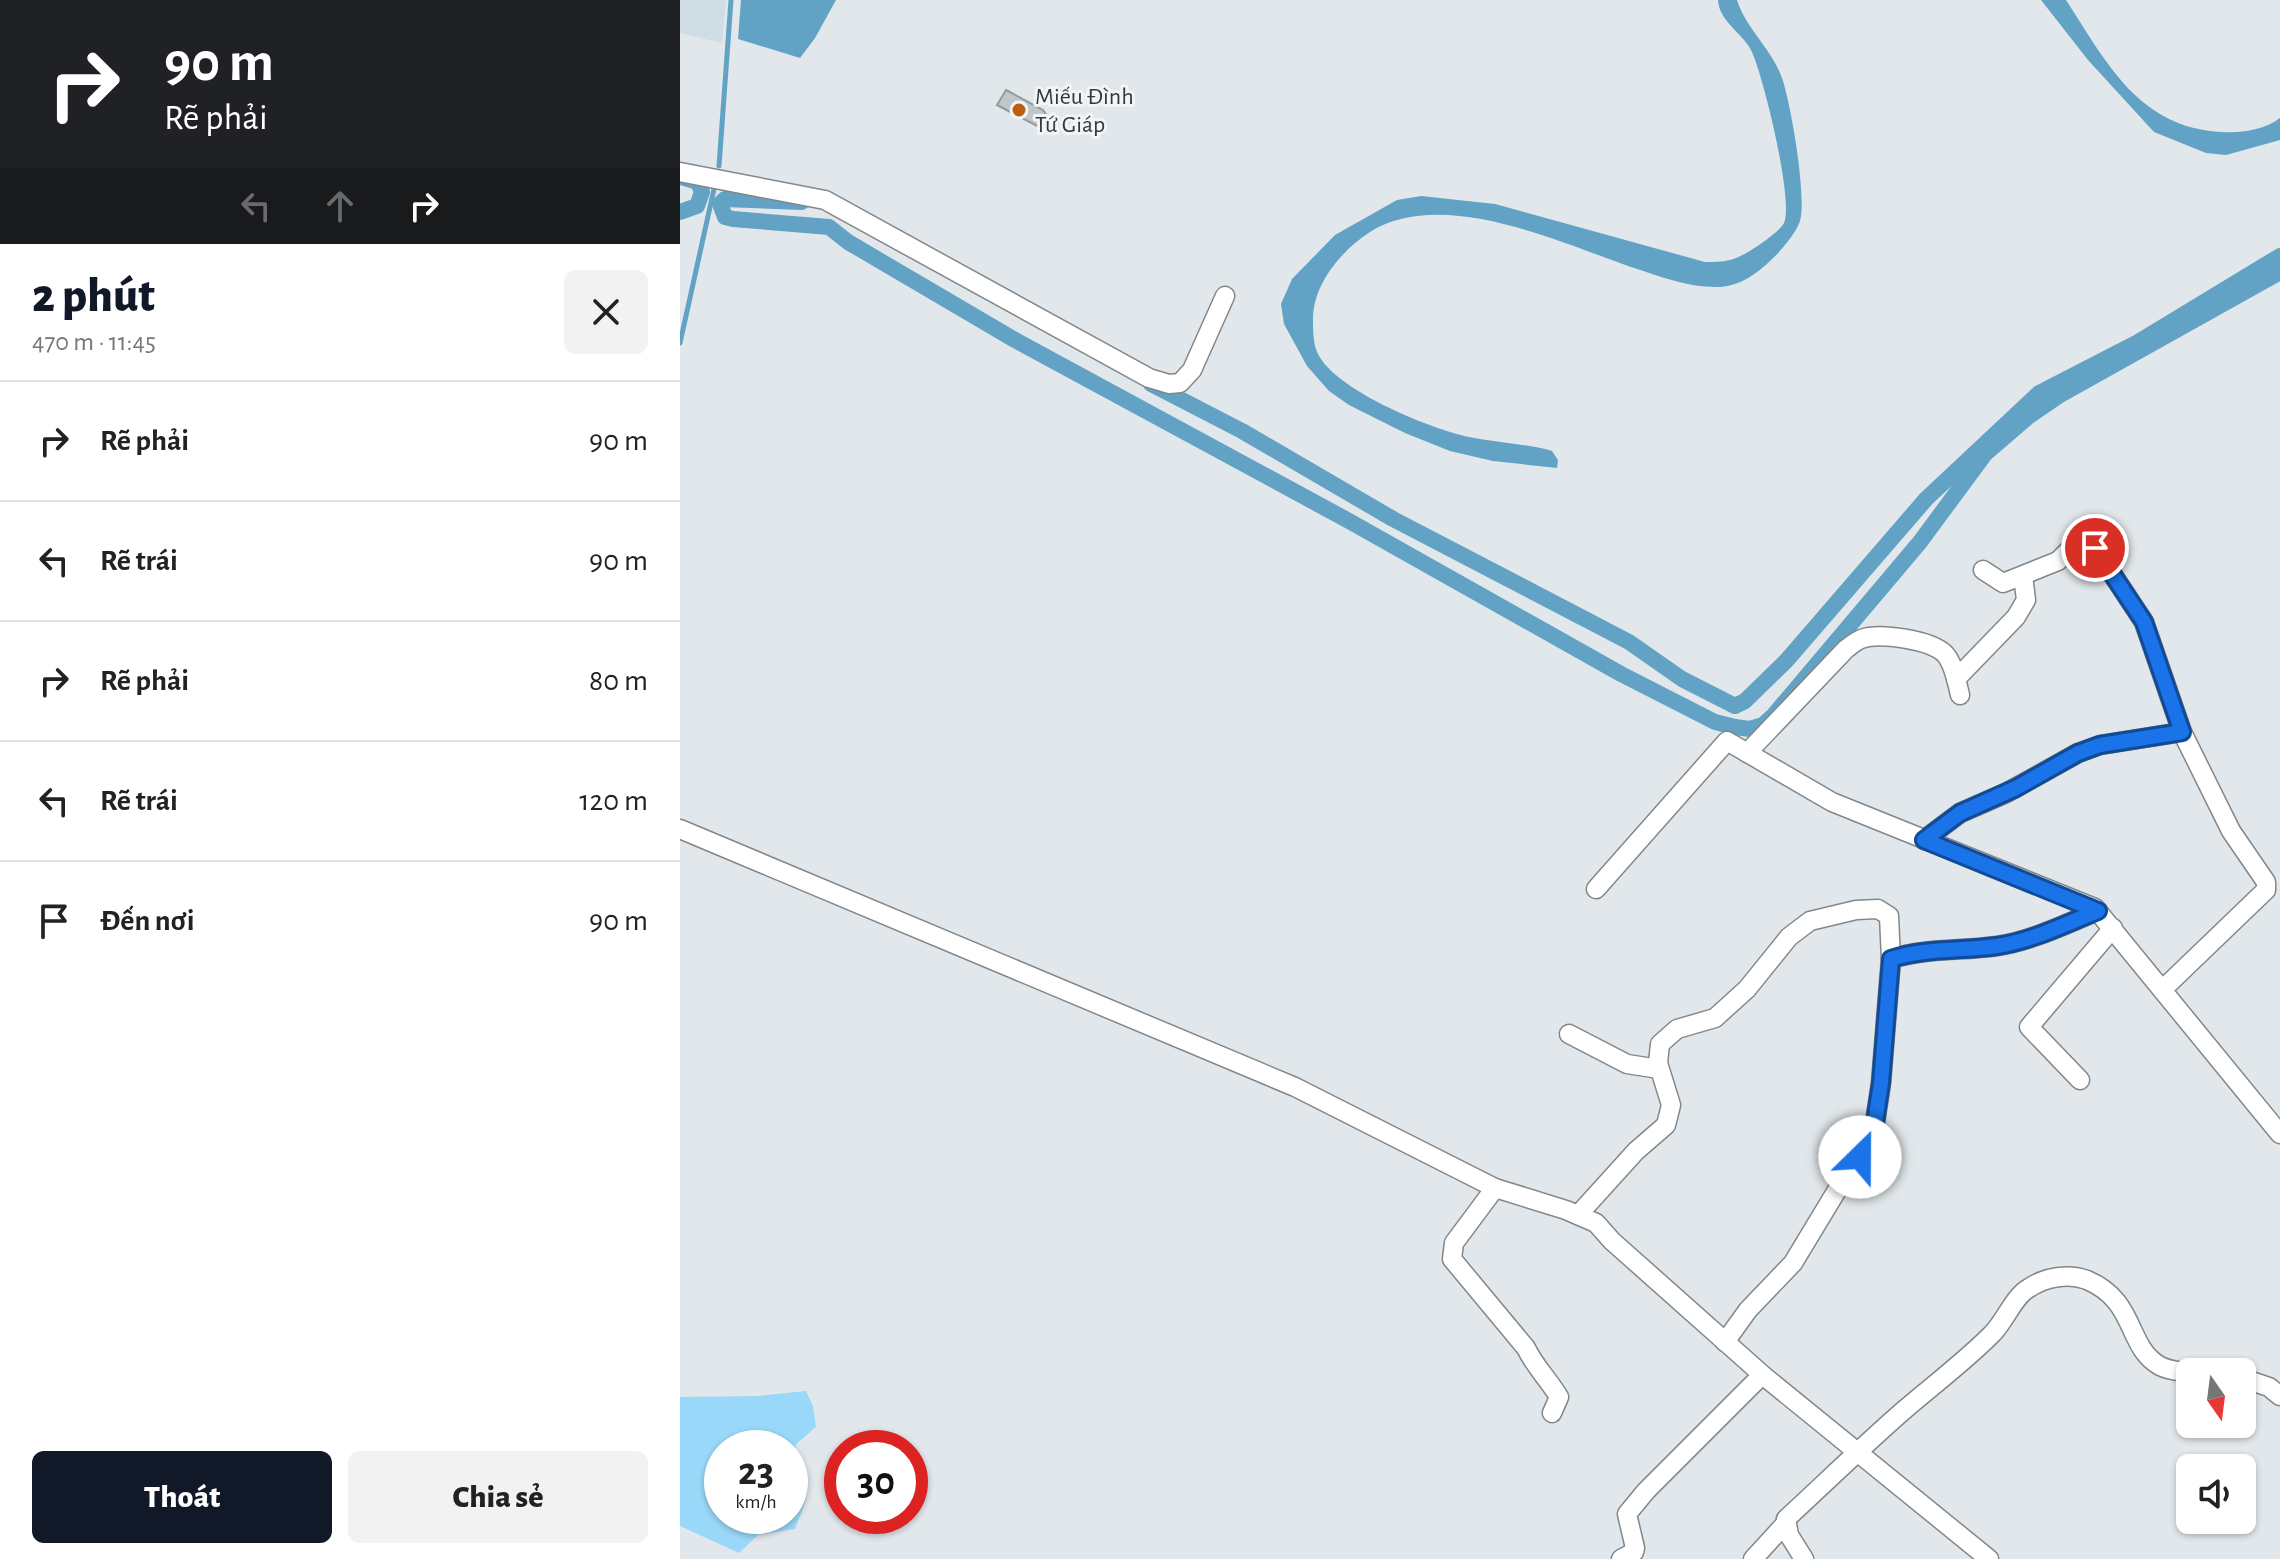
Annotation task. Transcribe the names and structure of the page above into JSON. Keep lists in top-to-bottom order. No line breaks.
{"places":["Miếu Đình Tứ Giáp"],"north":"bottom","page":{"turn":["90 m","Rẽ phải"],"heading":["2 phút","470 m · 11:45"],"list":[{"name":"Rẽ phải","value":"90 m"},{"name":"Rẽ trái","value":"90 m"},{"name":"Rẽ phải","value":"80 m"},{"name":"Rẽ trái","value":"120 m"},{"name":"Đến nơi","value":"90 m"}],"speed":"23 km/h","limit":"30","buttons":["Thoát","Chia sẻ"]}}
